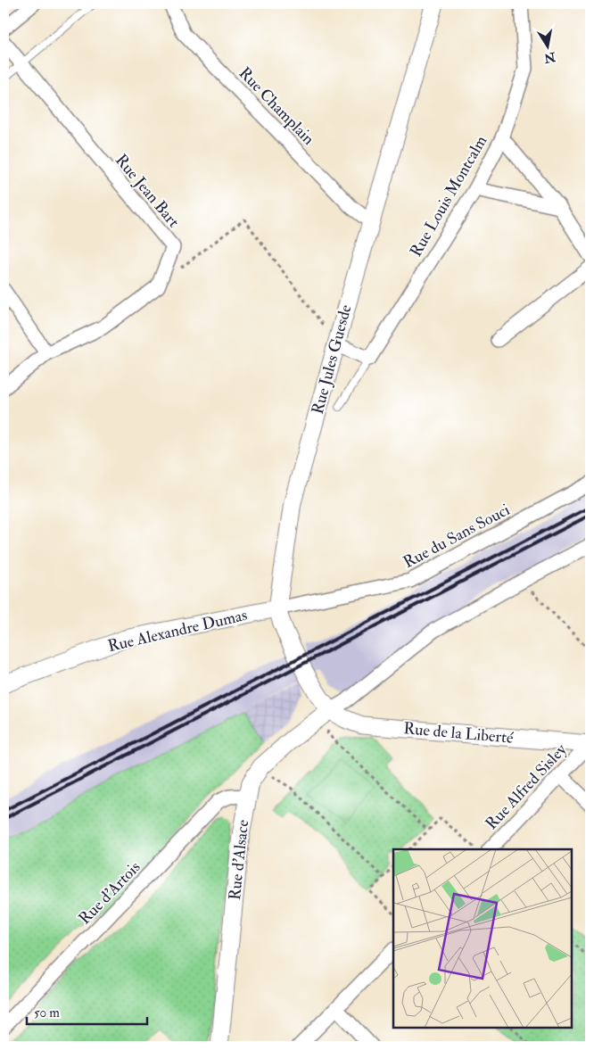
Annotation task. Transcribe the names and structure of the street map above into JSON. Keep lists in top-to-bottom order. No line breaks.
{"streets":{"street":["Rue Champlain","Rue Jean Bart","Rue Louis Montcalm","Rue Jules Guesde","Rue du Sans Souci","Rue Alexandre Dumas","Rue de la Liberté","Rue Alfred Sisley","Rue d'Alsace","Rue d'Artois"]},"crossings":[["Rue Champlain","Rue Jules Guesde"],["Rue Jules Guesde","Rue du Sans Souci"],["Rue Jules Guesde","Rue Alexandre Dumas"],["Rue Jules Guesde","Rue de la Liberté"],["Rue Jules Guesde","Rue d'Alsace"],["Rue du Sans Souci","Rue Alexandre Dumas"],["Rue de la Liberté","Rue Alfred Sisley"],["Rue de la Liberté","Rue d'Alsace"],["Rue d'Alsace","Rue d'Artois"]],"scale_bar":"50 m","north":"bottom"}
